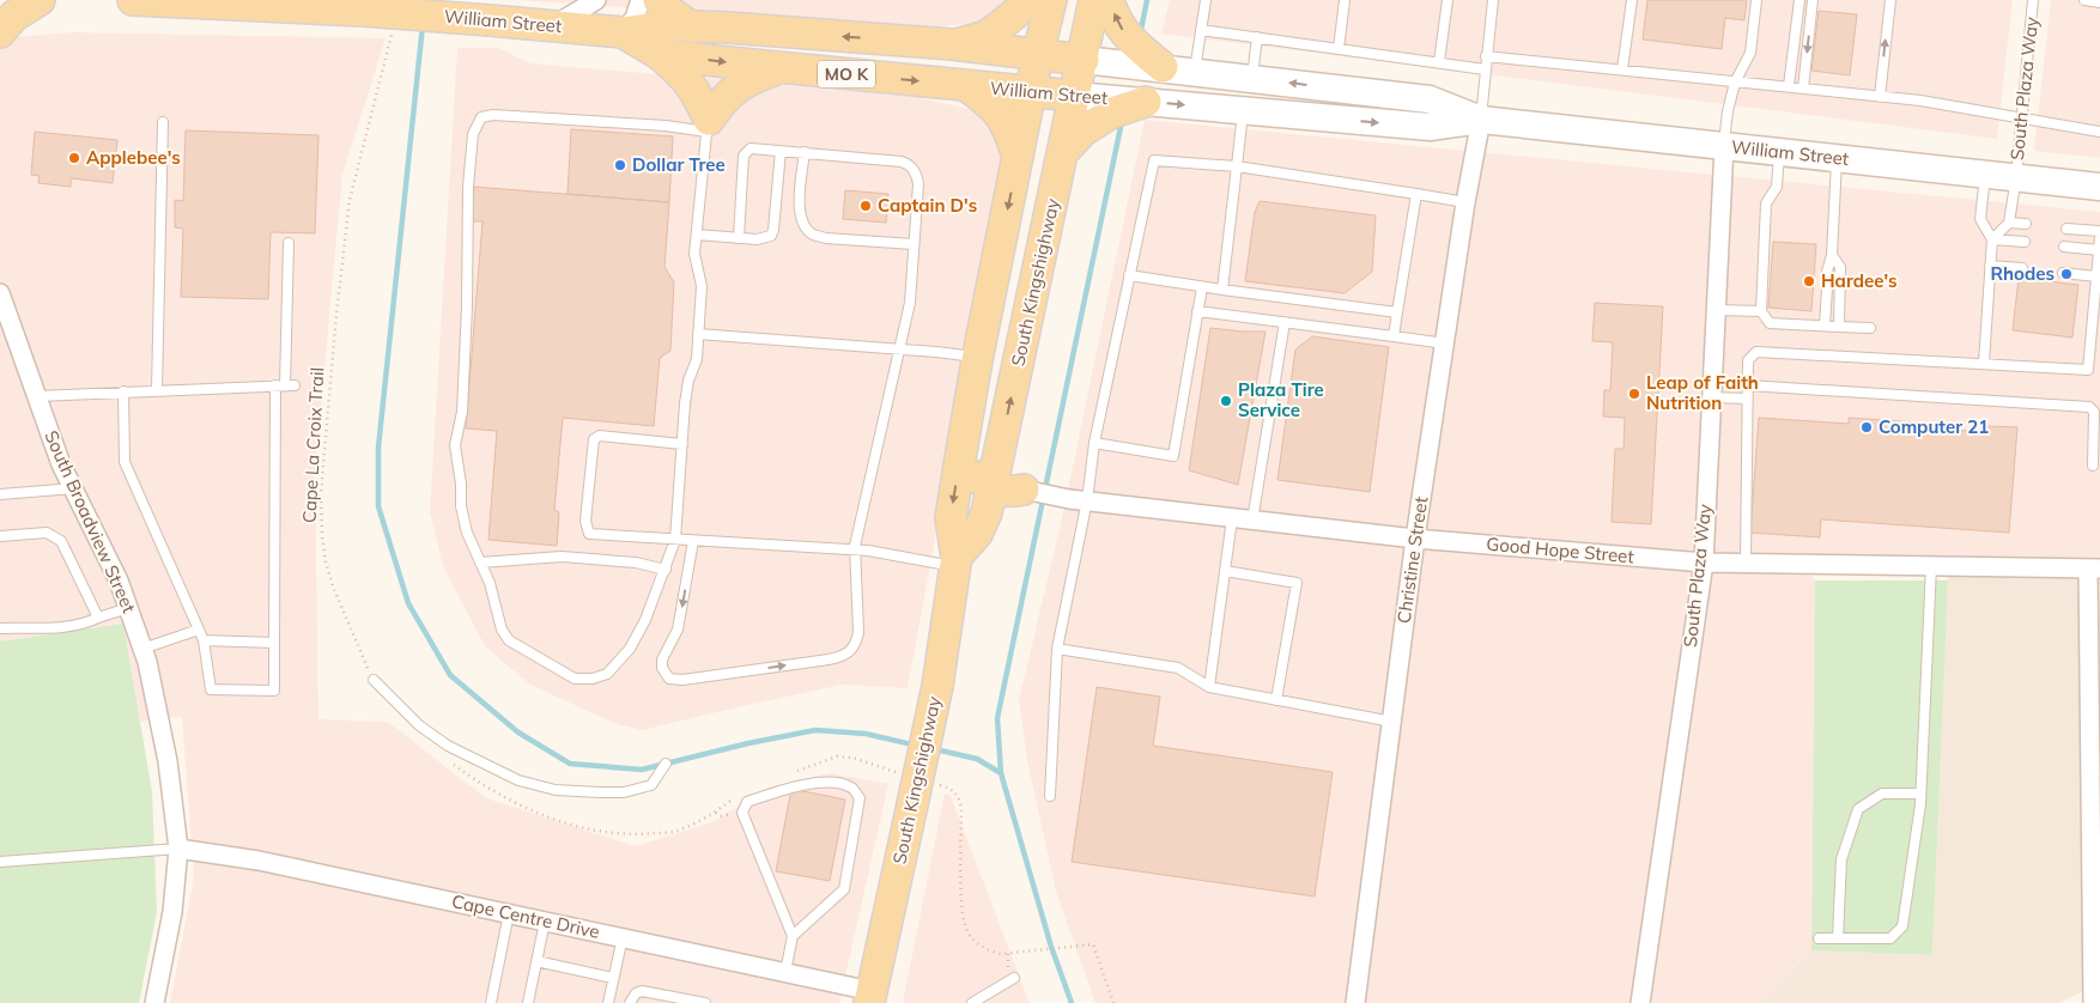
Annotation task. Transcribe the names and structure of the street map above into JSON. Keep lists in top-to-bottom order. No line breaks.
{"streets":{"main road":["William Street","MO K","South Kingshighway"],"street":["South Plaza Way","South Broadview Street","Good Hope Street","Christine Street","Cape Centre Drive"],"path":["Cape La Croix Trail"]},"crossings":[["William Street","South Plaza Way"],["William Street","South Kingshighway"],["William Street","Christine Street"],["South Plaza Way","Good Hope Street"],["South Kingshighway","Cape Centre Drive"],["South Broadview Street","Cape Centre Drive"],["Good Hope Street","Christine Street"]],"places":["Applebee's","Dollar Tree","Captain D's","Rhodes","Hardee's","Leap of Faith Nutrition","Plaza Tire Service","Computer 21"]}
